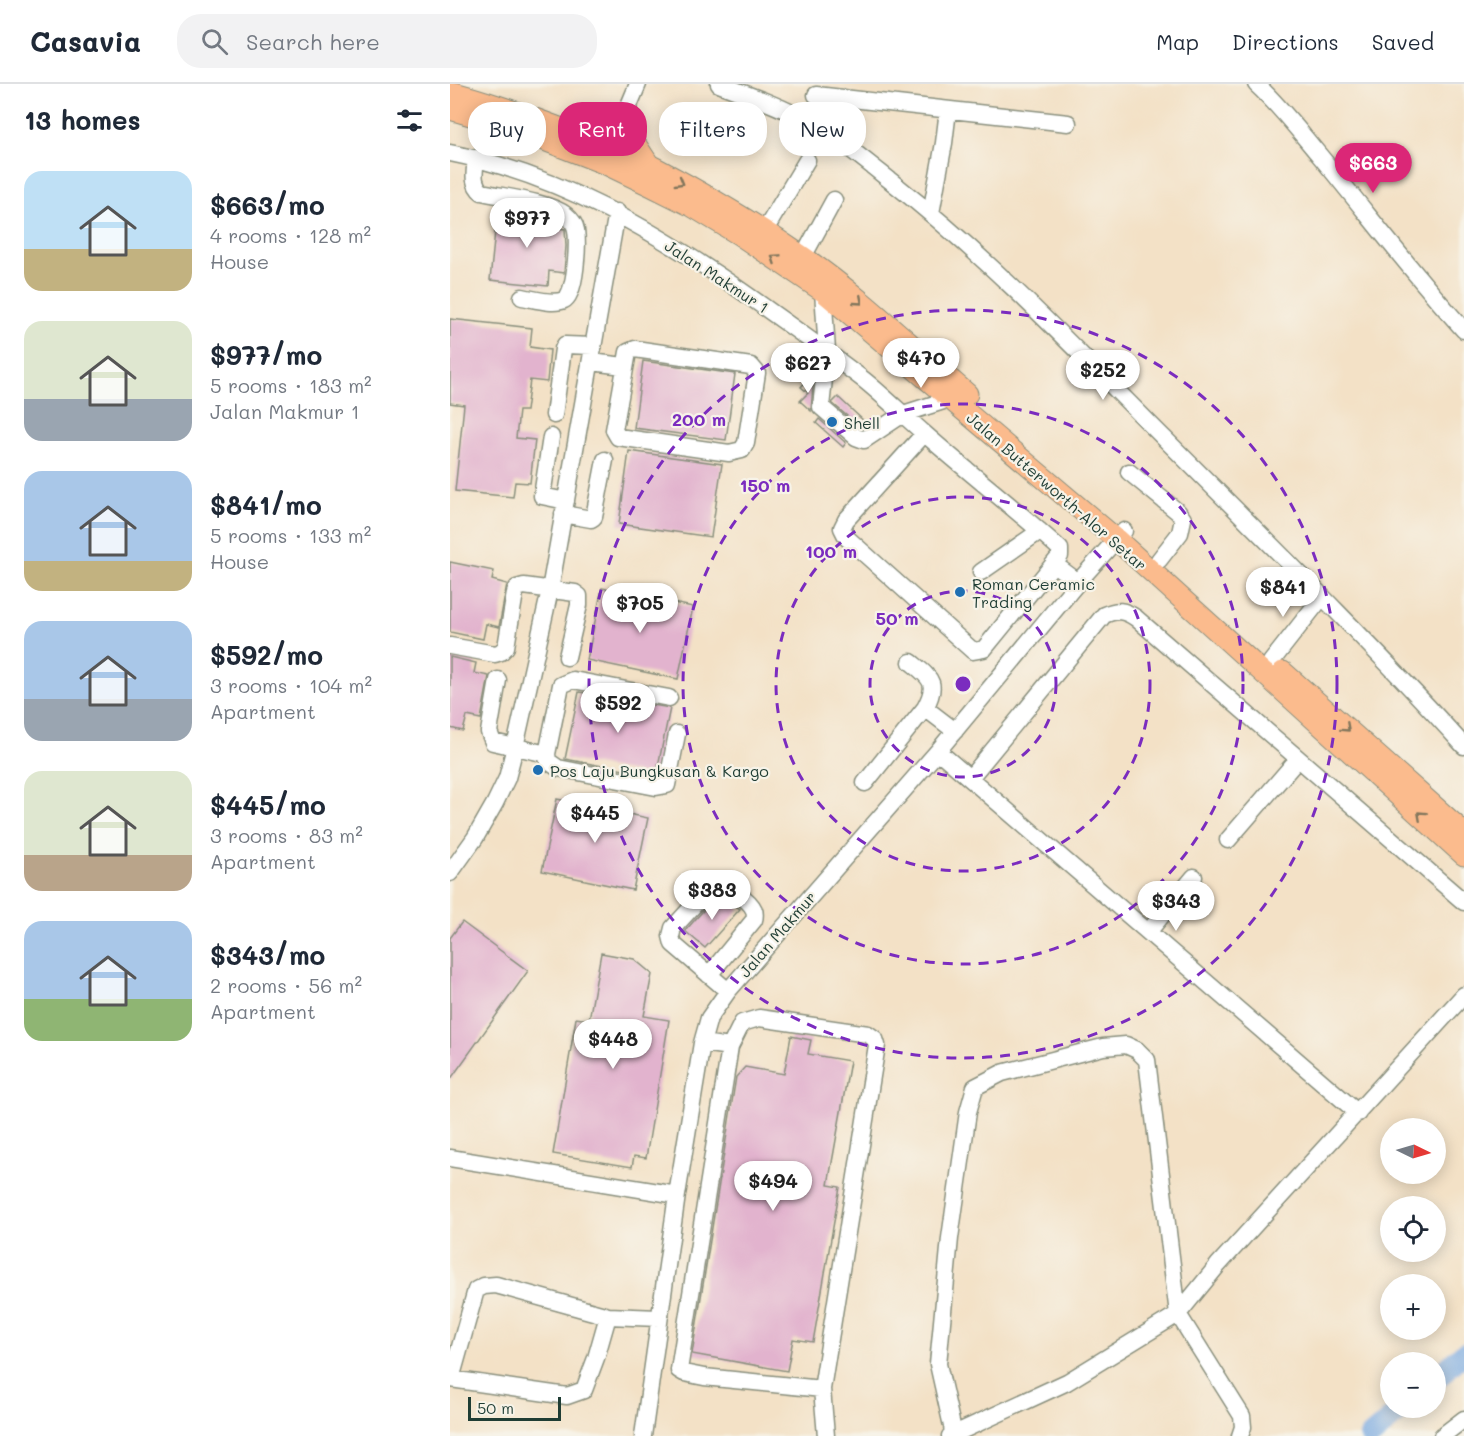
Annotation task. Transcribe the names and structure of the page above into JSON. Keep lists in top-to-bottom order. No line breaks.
{"streets":{"main road":["Jalan Butterworth-Alor Setar"],"street":["Jalan Makmur 1","Jalan Makmur"]},"crossings":[["Jalan Butterworth-Alor Setar","Jalan Makmur"]],"places":["Shell","Roman Ceramic Trading","Pos Laju Bungkusan & Kargo"],"scale_bar":"50 m","north":"right","page":{"header":"Casavia","search":"Search here","nav":["Map","Directions","Saved"],"heading":"13 homes","chip":["Buy","Rent","Filters","New"],"price":["$663","$977","$470","$627","$252","$841","$705","$592","$445","$383","$343","$448","$494"],"list":[{"name":"$663/mo","note":"4 rooms · 128 m² · House"},{"name":"$977/mo","note":"5 rooms · 183 m² · Jalan Makmur 1"},{"name":"$841/mo","note":"5 rooms · 133 m² · House"},{"name":"$592/mo","note":"3 rooms · 104 m² · Apartment"},{"name":"$445/mo","note":"3 rooms · 83 m² · Apartment"},{"name":"$343/mo","note":"2 rooms · 56 m² · Apartment"}],"map_buttons":["+","−"],"scale":"50 m"},"rings":["200 m","150 m","100 m","50 m"]}
